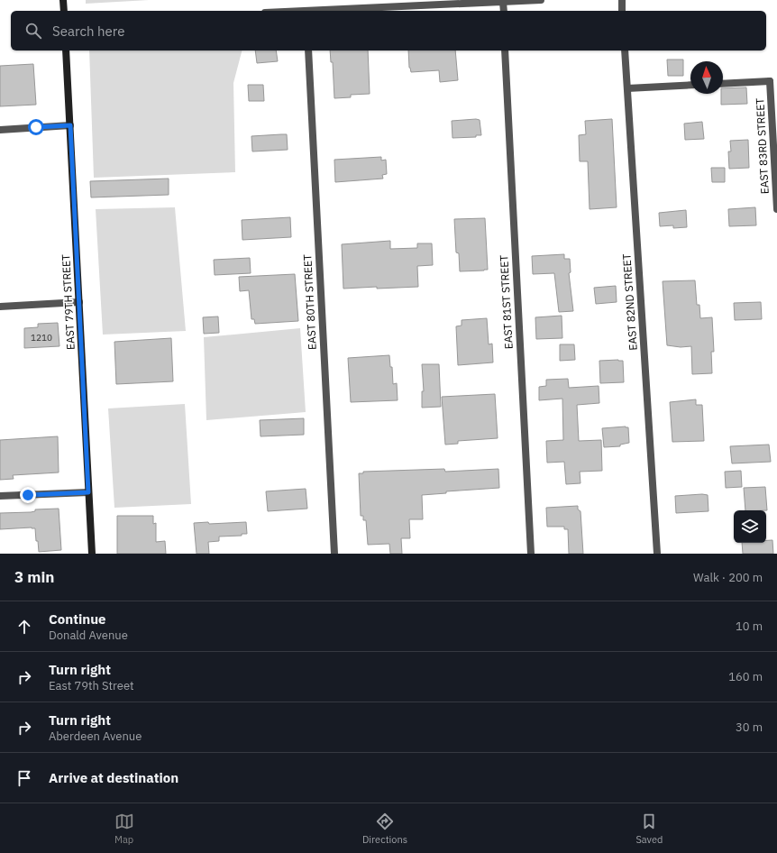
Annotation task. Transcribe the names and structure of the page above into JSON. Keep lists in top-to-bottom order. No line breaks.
{"streets":{"main road":["EAST 79TH STREET"],"street":["EAST 83RD STREET","EAST 80TH STREET","EAST 81ST STREET","EAST 82ND STREET"]},"house_numbers":["1210"],"north":"top","page":{"search":"Search here","heading":["3 min","Walk · 200 m"],"list":[["Continue","Donald Avenue","10 m"],["Turn right","East 79th Street","160 m"],["Turn right","Aberdeen Avenue","30 m"],"Arrive at destination"],"nav":["Map","Directions","Saved"]}}
